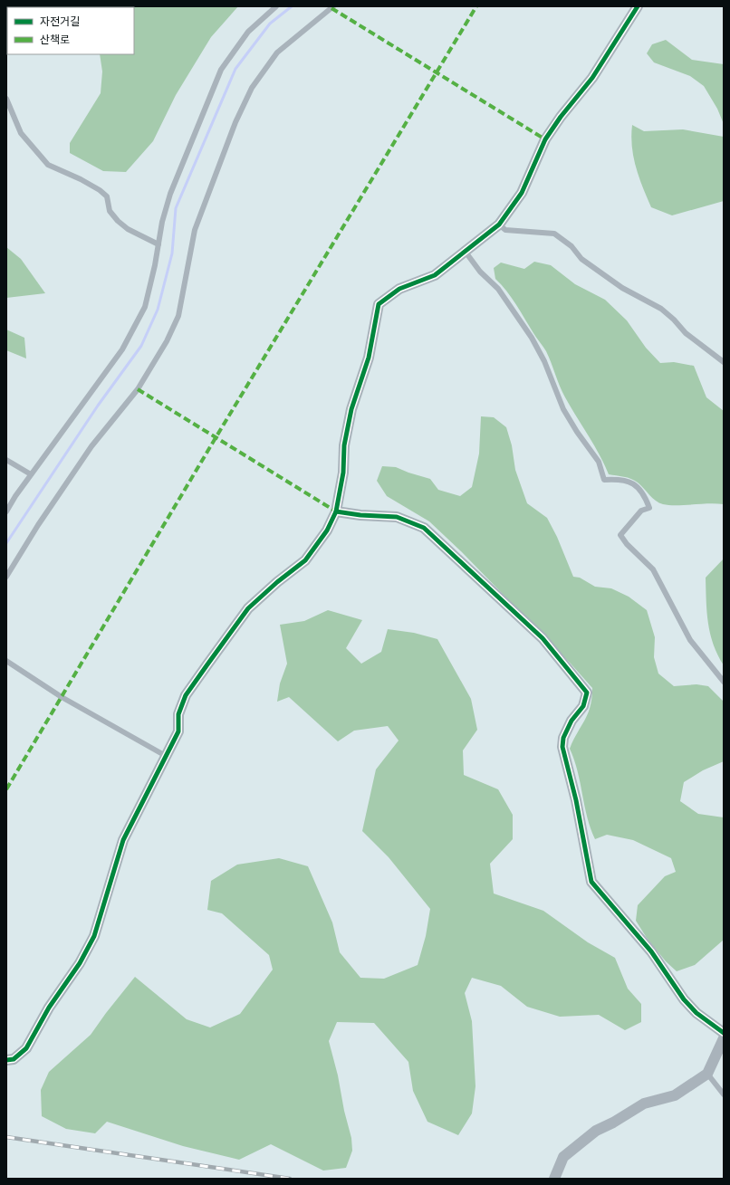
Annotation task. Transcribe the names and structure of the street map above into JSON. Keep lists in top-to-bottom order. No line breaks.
{"legend":["자전거길","산책로"]}
